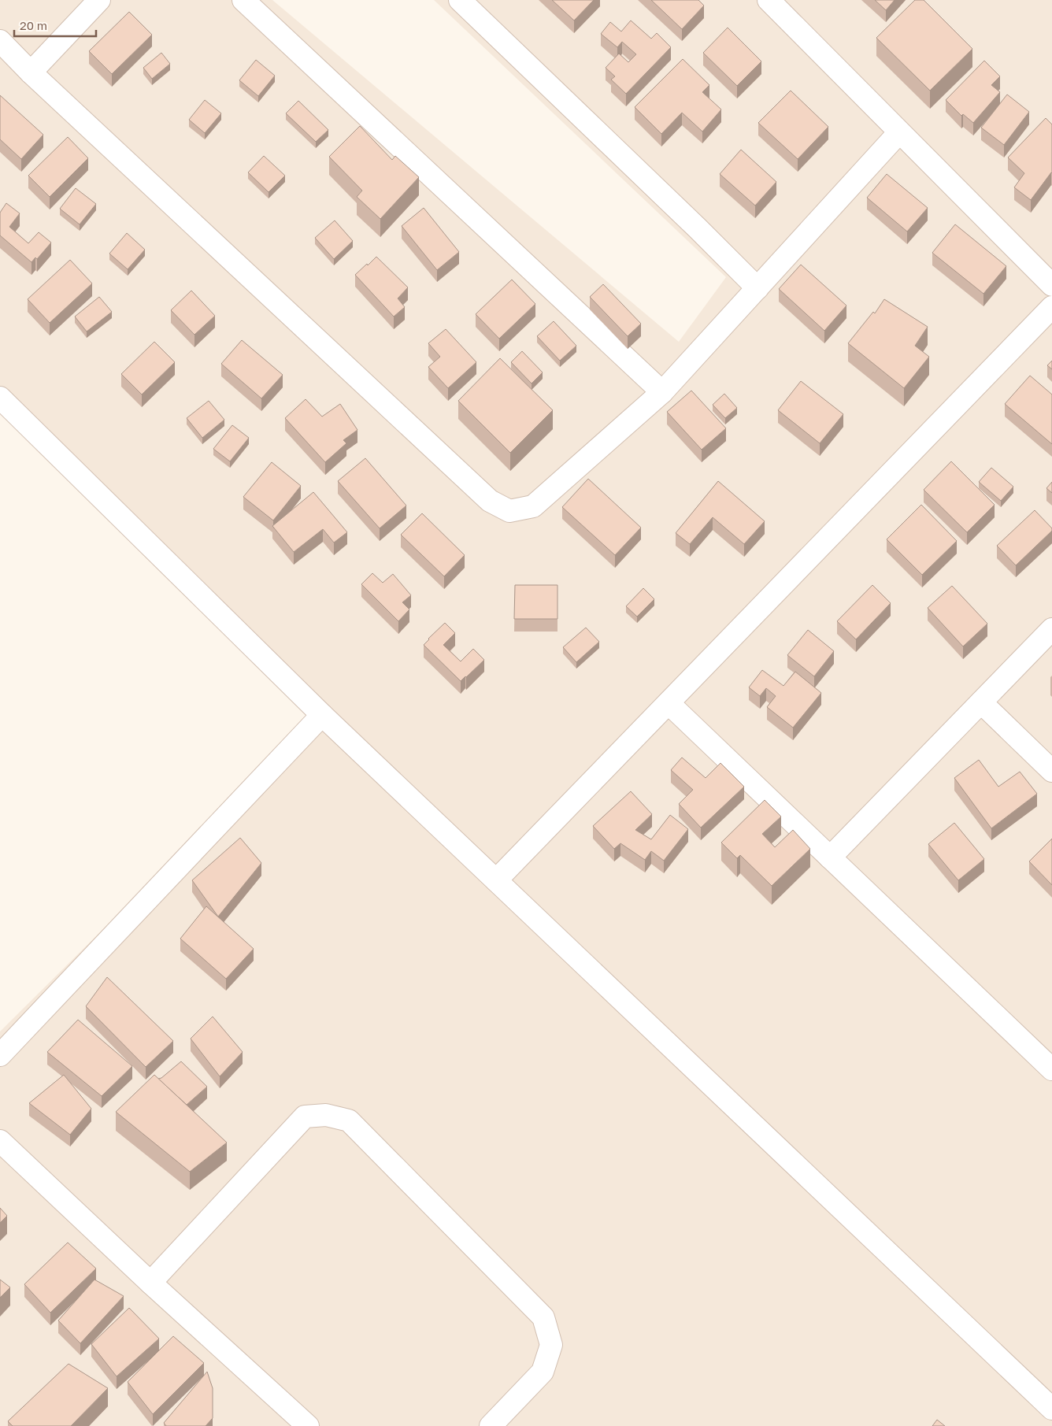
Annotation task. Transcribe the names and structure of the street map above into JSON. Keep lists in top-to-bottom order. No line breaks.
{"scale_bar":"20 m"}
